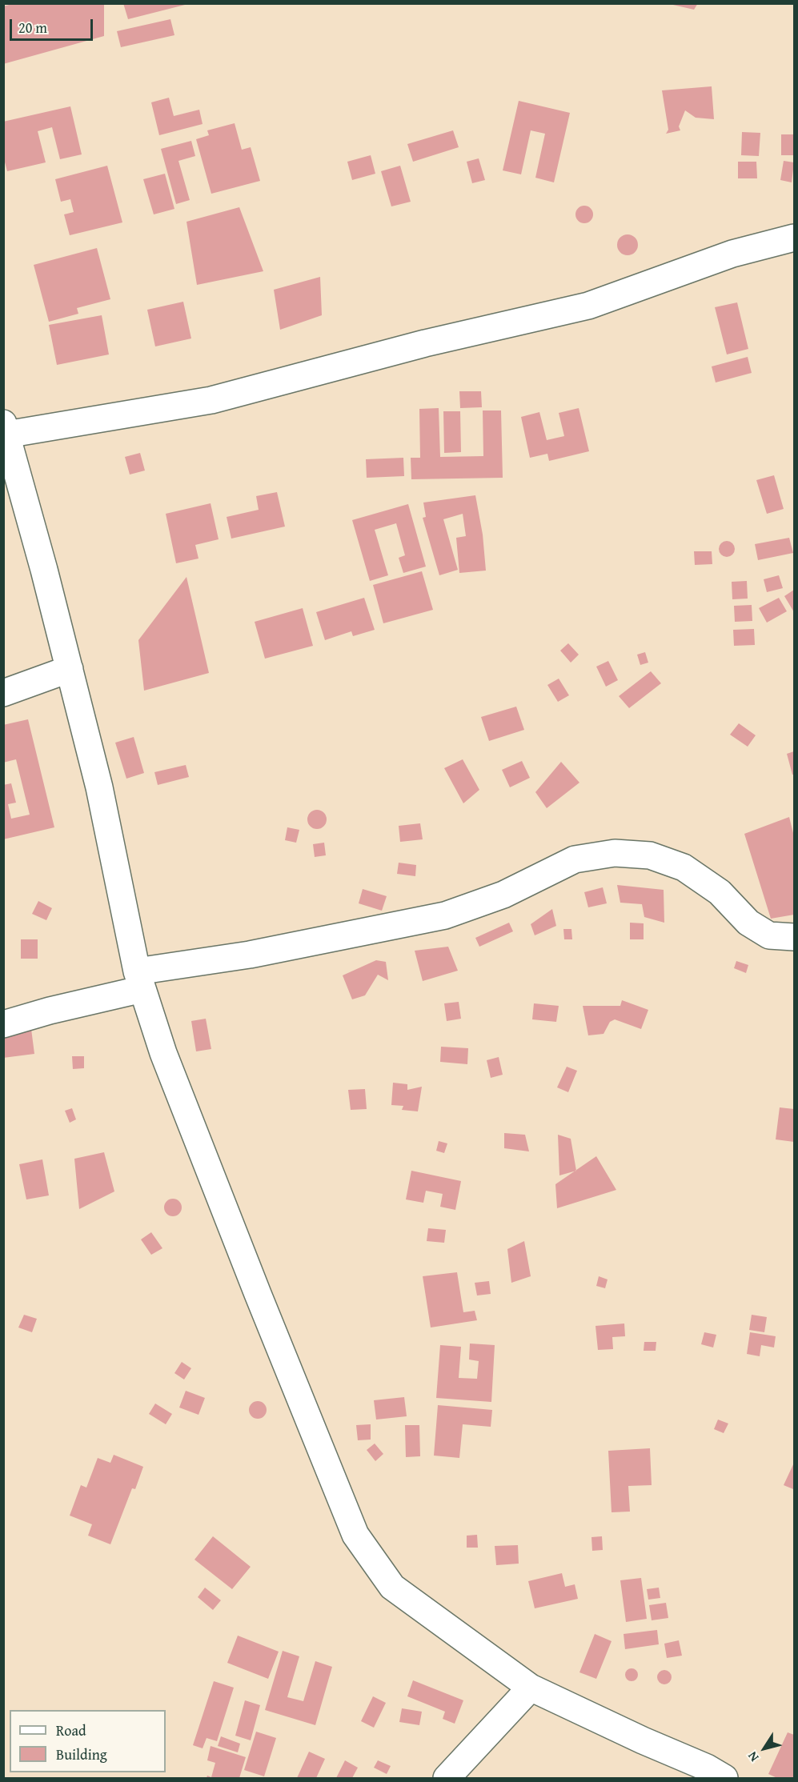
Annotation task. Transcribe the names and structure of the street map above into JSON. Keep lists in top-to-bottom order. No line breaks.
{"legend":["Road","Building"],"scale_bar":"20 m","north":"bottom left"}
